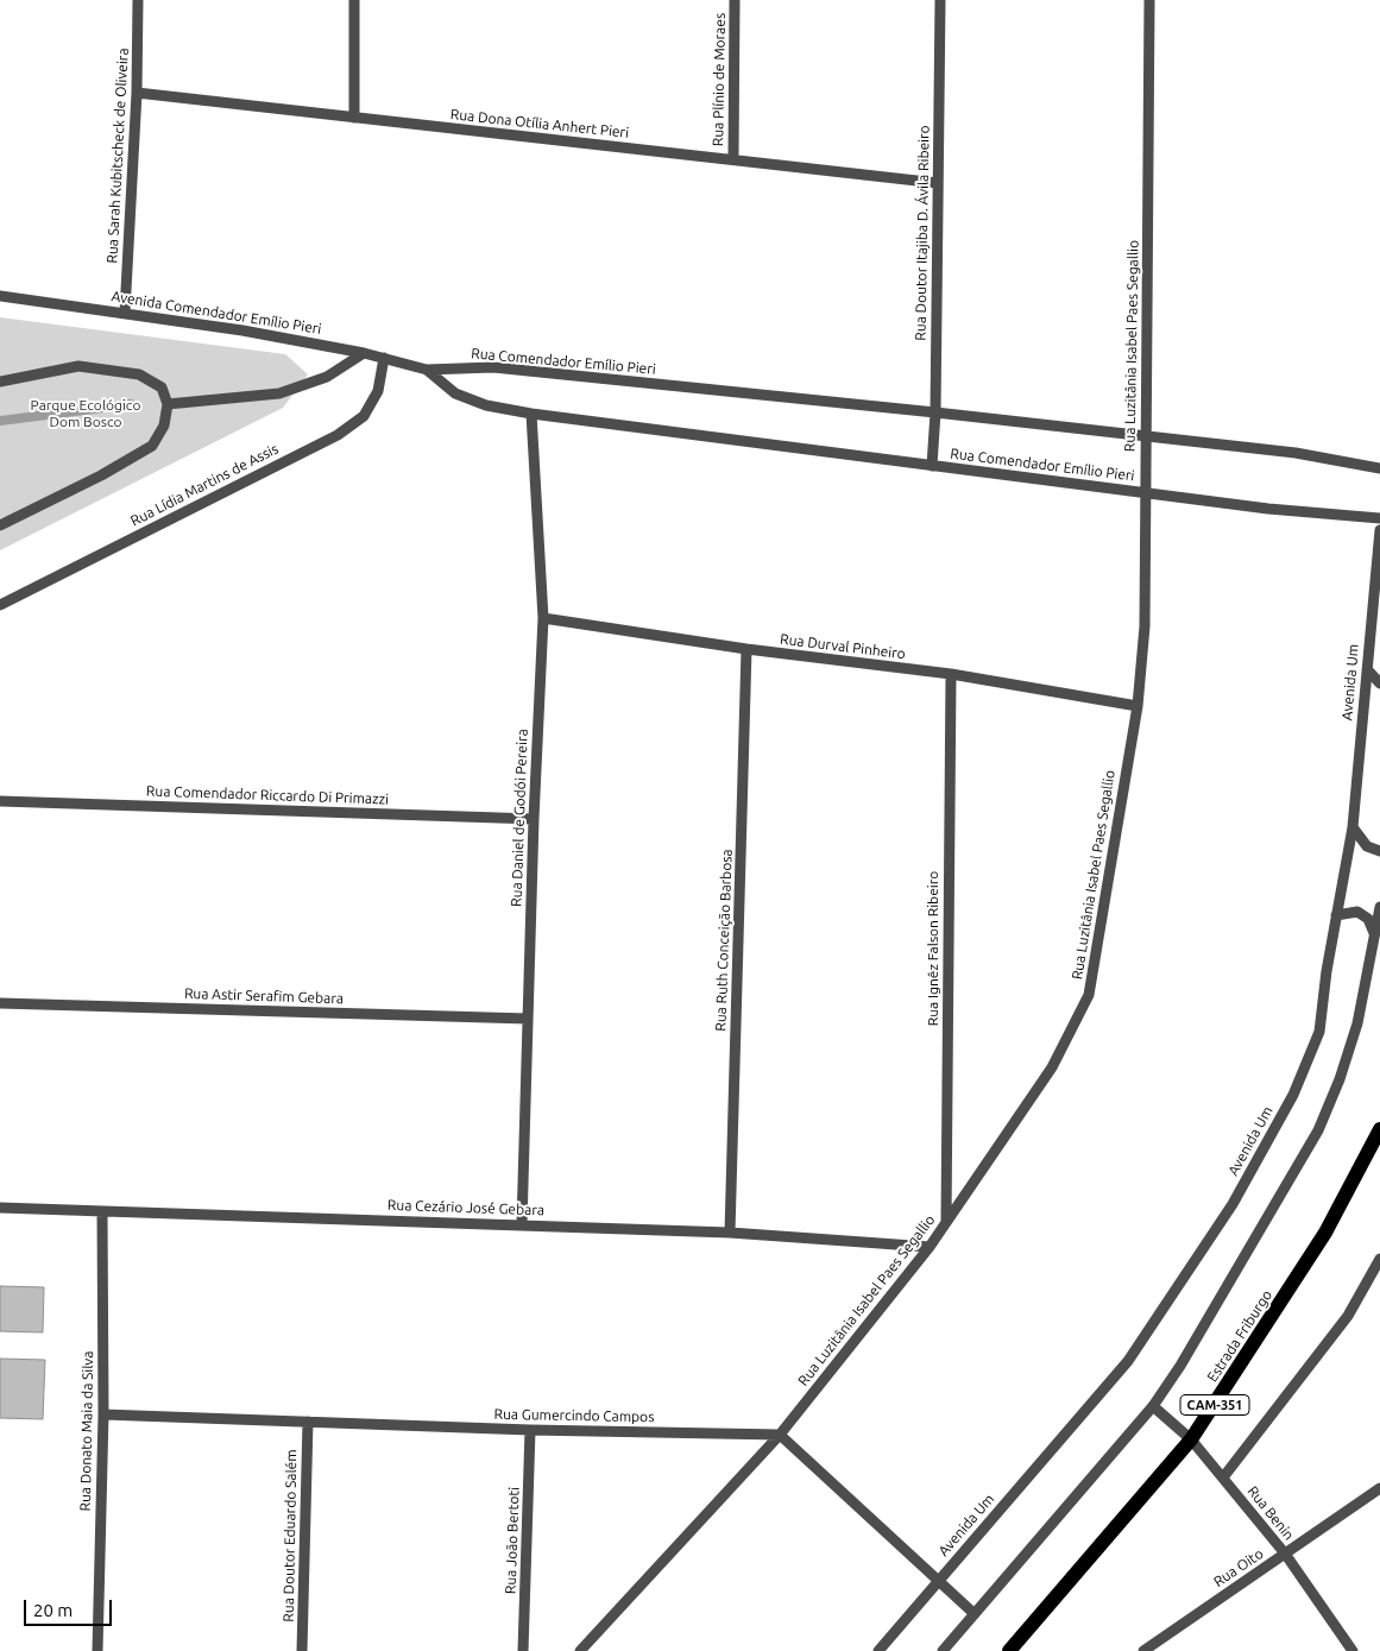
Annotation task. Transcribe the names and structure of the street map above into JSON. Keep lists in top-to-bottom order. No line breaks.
{"streets":{"main road":["Estrada Friburgo","CAM-351"],"street":["Rua Plínio de Moraes","Rua Dona Otília Anhert Pieri","Rua Sarah Kubitscheck de Oliveira","Rua Doutor Itajiba D. Ávila Ribeiro","Avenida Comendador Emílio Pieri","Rua Luzitânia Isabel Paes Segallio","Rua Comendador Emílio Pieri","Rua Lídia Martins de Assis","Rua Durval Pinheiro","Avenida Um","Rua Comendador Riccardo Di Primazzi","Rua Daniel de Godói Pereira","Rua Ruth Conceição Barbosa","Rua Ignêz Falson Ribeiro","Rua Astir Serafim Gebara","Rua Cezário José Gebara","Rua Gumercindo Campos","Rua Donato Maia da Silva","Rua Benin","Rua Doutor Eduardo Salém","Rua João Bertoti","Rua Oito"]},"crossings":[["Rua Plínio de Moraes","Rua Dona Otília Anhert Pieri"],["Rua Dona Otília Anhert Pieri","Rua Sarah Kubitscheck de Oliveira"],["Rua Dona Otília Anhert Pieri","Rua Doutor Itajiba D. Ávila Ribeiro"],["Rua Sarah Kubitscheck de Oliveira","Avenida Comendador Emílio Pieri"],["Rua Doutor Itajiba D. Ávila Ribeiro","Rua Comendador Emílio Pieri"],["Avenida Comendador Emílio Pieri","Rua Comendador Emílio Pieri"],["Avenida Comendador Emílio Pieri","Rua Lídia Martins de Assis"],["Rua Luzitânia Isabel Paes Segallio","Rua Comendador Emílio Pieri"],["Rua Luzitânia Isabel Paes Segallio","Rua Durval Pinheiro"],["Rua Luzitânia Isabel Paes Segallio","Rua Ignêz Falson Ribeiro"],["Rua Luzitânia Isabel Paes Segallio","Rua Cezário José Gebara"],["Rua Luzitânia Isabel Paes Segallio","Rua Gumercindo Campos"],["Rua Comendador Emílio Pieri","Rua Daniel de Godói Pereira"],["Rua Durval Pinheiro","Rua Daniel de Godói Pereira"],["Rua Durval Pinheiro","Rua Ruth Conceição Barbosa"],["Rua Durval Pinheiro","Rua Ignêz Falson Ribeiro"],["Rua Comendador Riccardo Di Primazzi","Rua Daniel de Godói Pereira"],["Rua Daniel de Godói Pereira","Rua Astir Serafim Gebara"],["Rua Daniel de Godói Pereira","Rua Cezário José Gebara"],["Rua Ruth Conceição Barbosa","Rua Cezário José Gebara"],["Rua Cezário José Gebara","Rua Donato Maia da Silva"],["Estrada Friburgo","Rua Benin"],["Rua Gumercindo Campos","Rua Donato Maia da Silva"],["Rua Gumercindo Campos","Rua Doutor Eduardo Salém"],["Rua Gumercindo Campos","Rua João Bertoti"],["Rua Benin","Rua Oito"]],"parks":["Parque Ecológico Dom Bosco"],"scale_bar":"20 m"}
